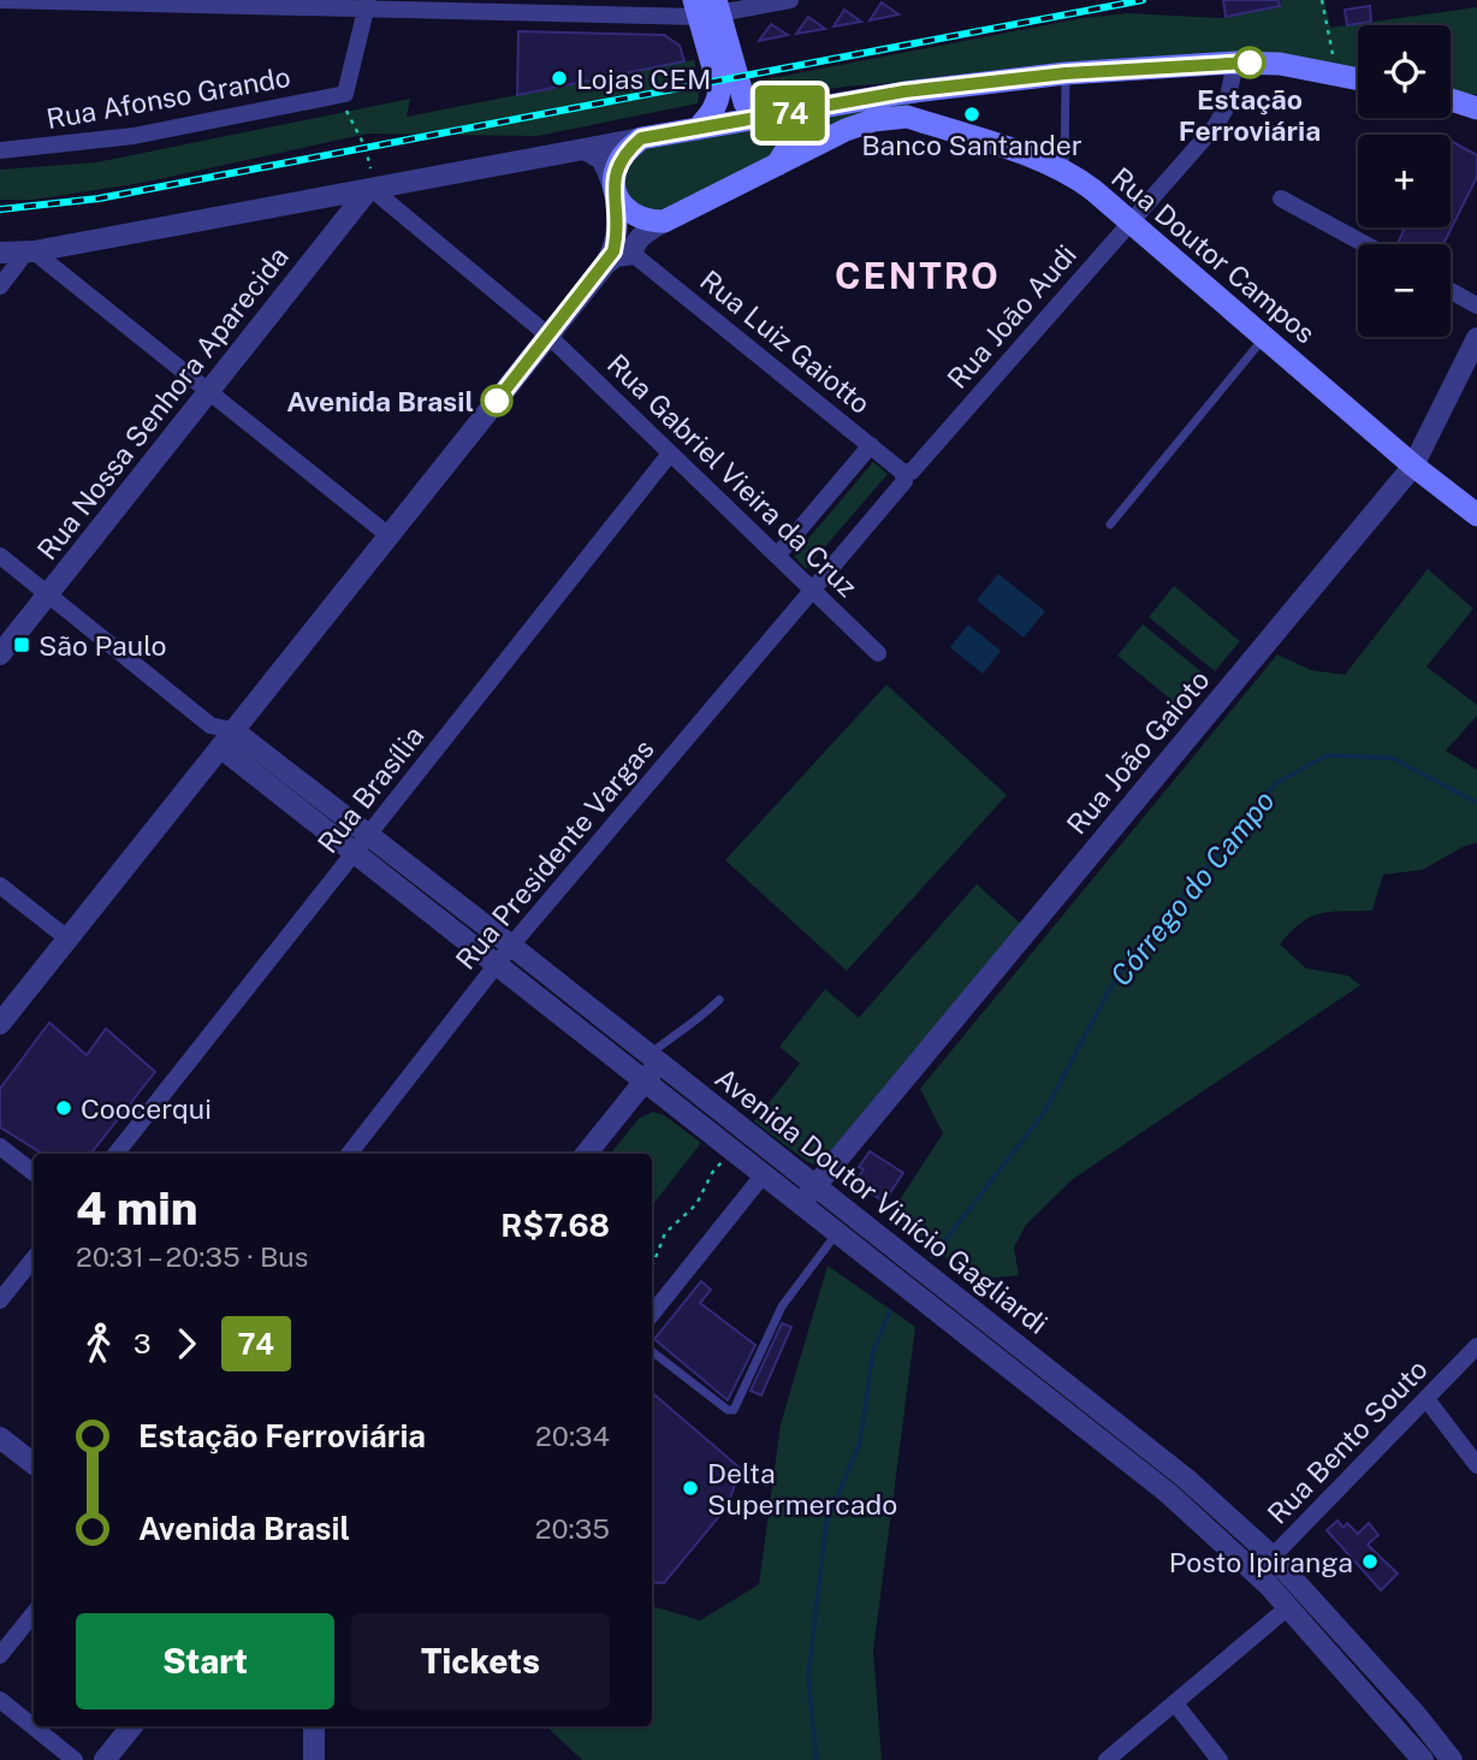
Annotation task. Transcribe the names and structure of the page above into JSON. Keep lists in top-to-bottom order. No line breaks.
{"streets":{"main road":["Rua Doutor Campos"],"street":["Rua Afonso Grando","Rua João Audi","Rua Luiz Gaiotto","Rua Nossa Senhora Aparecida","Rua Gabriel Vieira da Cruz","Rua João Gaioto","Rua Brasília","Rua Presidente Vargas","Avenida Doutor Vinício Gagliardi","Rua Bento Souto"]},"crossings":[["Rua Doutor Campos","Rua João Audi"],["Rua Doutor Campos","Rua João Gaioto"],["Rua João Audi","Rua Luiz Gaiotto"],["Rua João Audi","Rua Gabriel Vieira da Cruz"],["Rua João Audi","Rua Presidente Vargas"],["Rua Nossa Senhora Aparecida","Rua Gabriel Vieira da Cruz"],["Rua Gabriel Vieira da Cruz","Rua Brasília"],["Rua Gabriel Vieira da Cruz","Rua Presidente Vargas"],["Rua João Gaioto","Avenida Doutor Vinício Gagliardi"],["Rua Brasília","Avenida Doutor Vinício Gagliardi"],["Rua Presidente Vargas","Avenida Doutor Vinício Gagliardi"],["Avenida Doutor Vinício Gagliardi","Rua Bento Souto"]],"districts":["CENTRO"],"water":["Córrego do Campo"],"places":{"other":["Estação Ferroviária","Lojas CEM","Banco Santander","Avenida Brasil","Coocerqui","Delta Supermercado","Posto Ipiranga"],"transit":["São Paulo"]},"lines":["bus line 74"],"page":{"on_map":"74","map_buttons":["+","−"],"heading":["4 min","20:31 – 20:35 · Bus","R$7.68"],"legs":["3","74"],"list":[{"name":"Estação Ferroviária","value":"20:34"},{"name":"Avenida Brasil","value":"20:35"}],"buttons":["Start","Tickets"]}}
